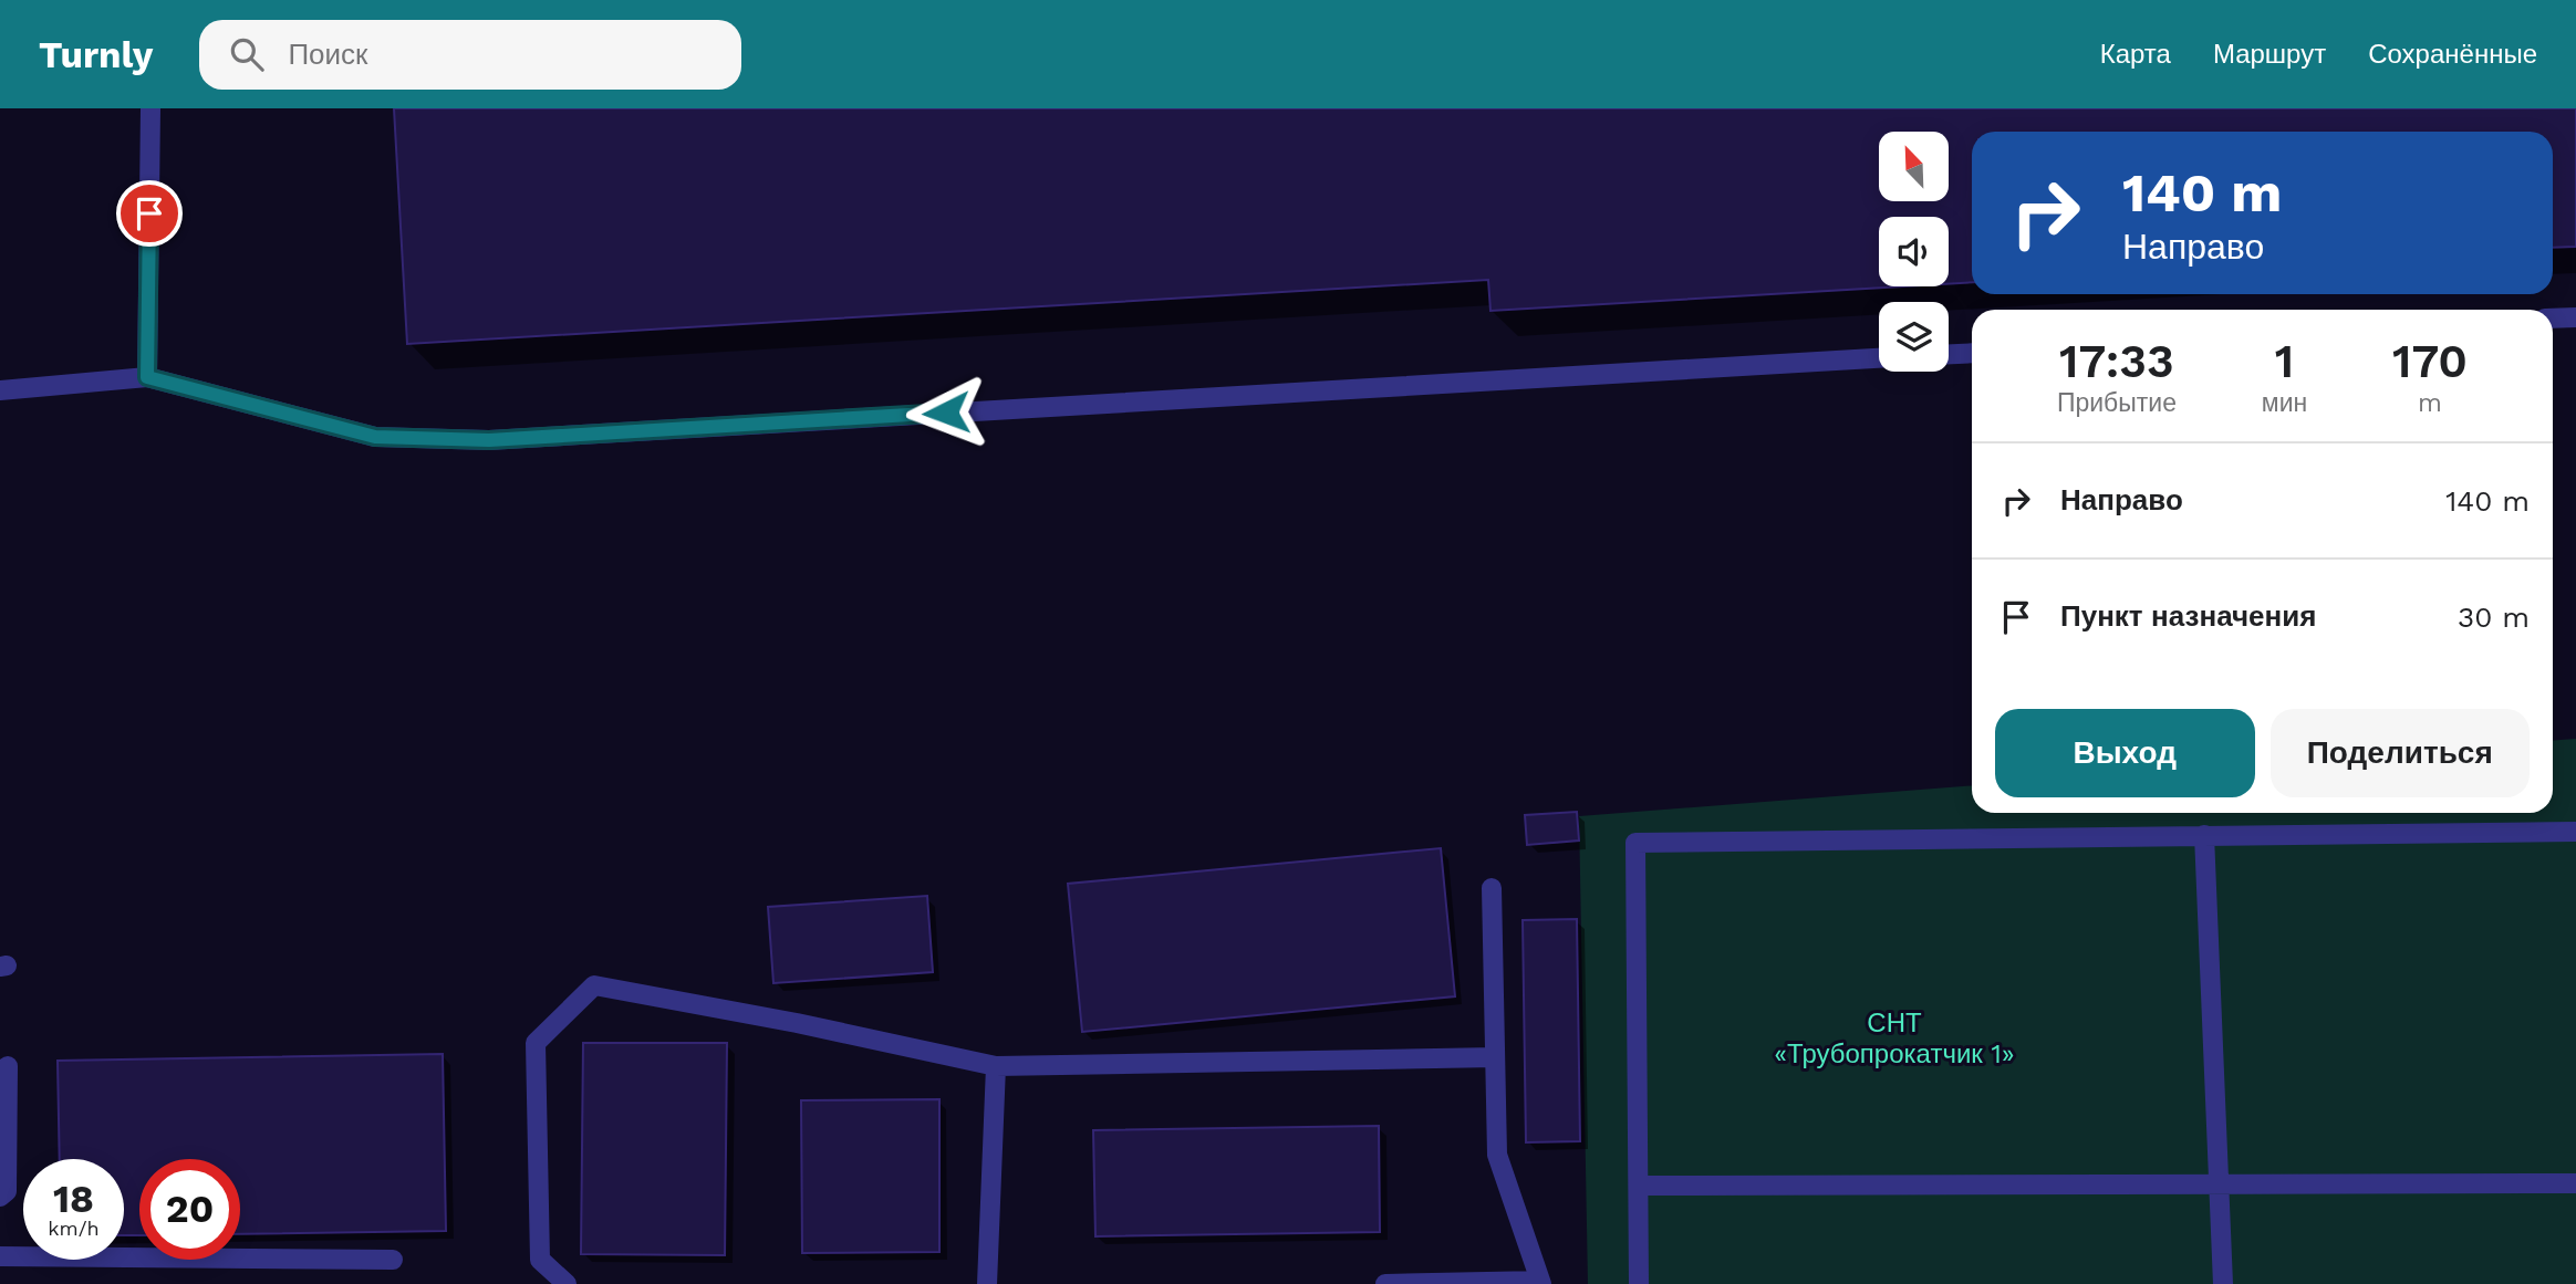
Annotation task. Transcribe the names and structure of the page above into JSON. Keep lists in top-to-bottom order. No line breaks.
{"parks":["СНТ «Трубопрокатчик 1»"],"north":"top left","page":{"header":"Turnly","search":"Поиск","nav":["Карта","Маршрут","Сохранённые"],"turn":["140 m","Направо"],"eta":["17:33","Прибытие","1","мин","170","m"],"list":[{"name":"Направо","value":"140 m"},{"name":"Пункт назначения","value":"30 m"}],"buttons":["Выход","Поделиться"],"speed":"18 km/h","limit":"20"}}
